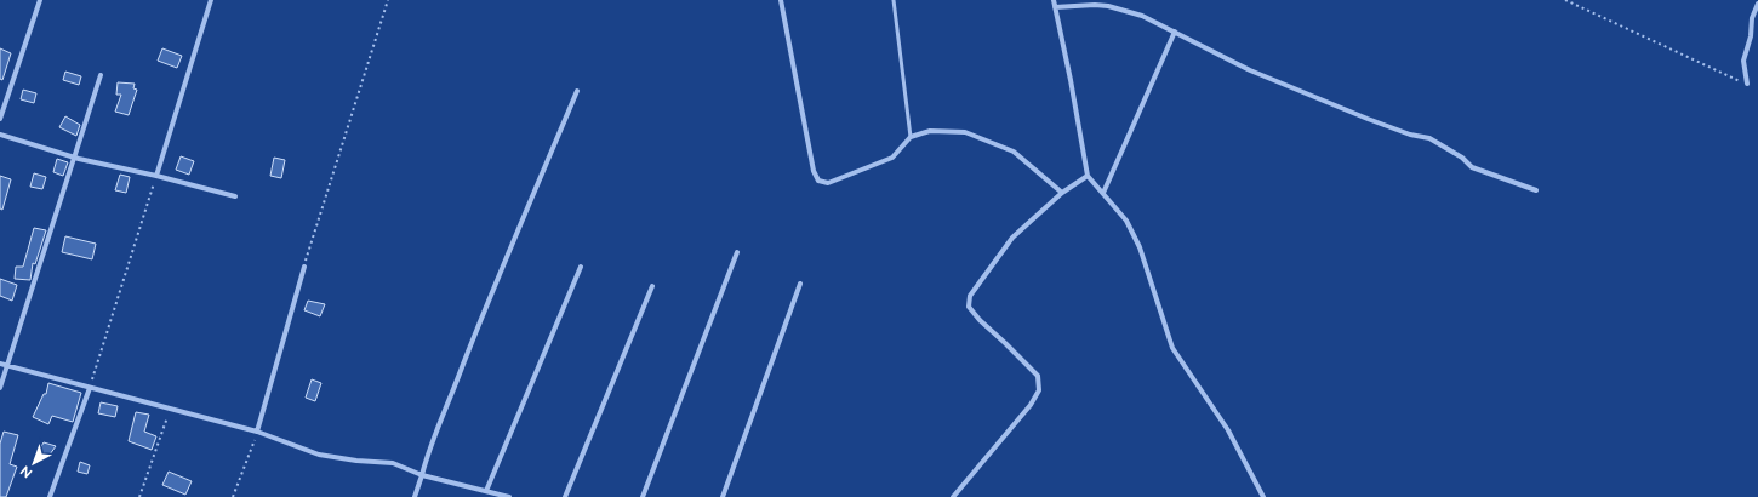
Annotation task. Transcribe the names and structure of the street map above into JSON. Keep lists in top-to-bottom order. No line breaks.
{"north":"bottom left"}
